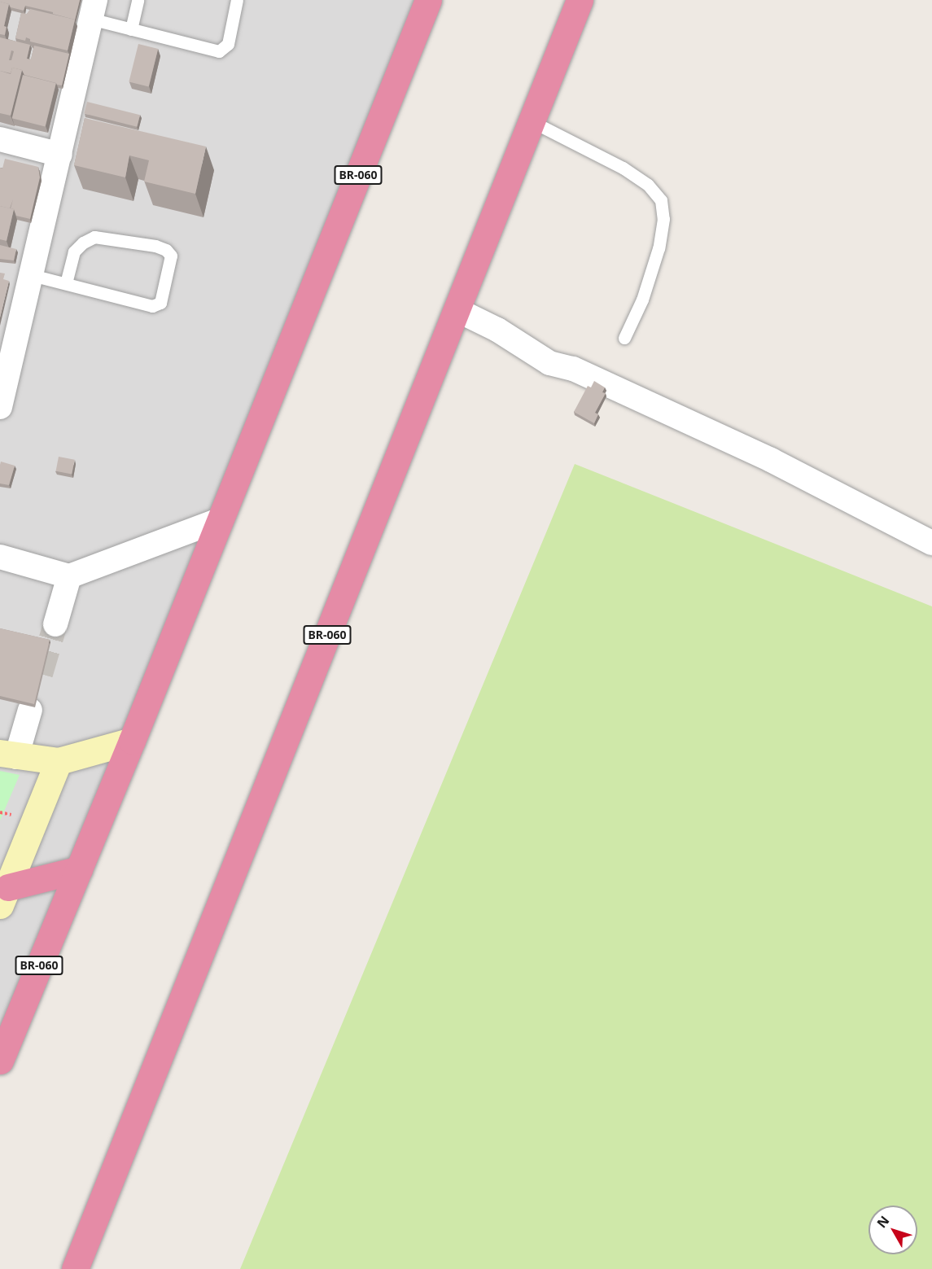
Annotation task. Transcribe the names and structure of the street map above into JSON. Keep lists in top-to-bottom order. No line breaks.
{"streets":{"highway":["BR-060"]},"north":"top left"}
